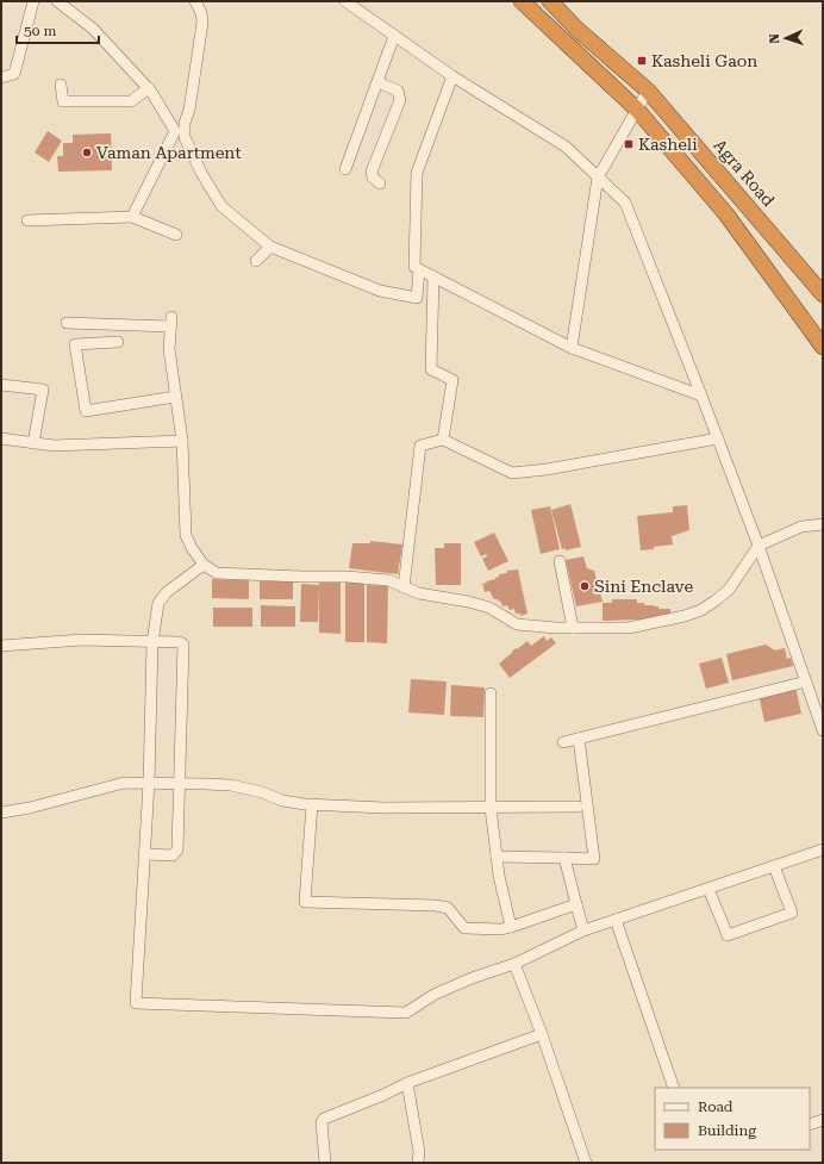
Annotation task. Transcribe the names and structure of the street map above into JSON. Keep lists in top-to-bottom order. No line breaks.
{"streets":{"highway":["Agra Road"]},"places":{"transit":["Kasheli Gaon","Kasheli"],"other":["Vaman Apartment","Sini Enclave"]},"legend":["Road","Building"],"scale_bar":"50 m","north":"left"}
